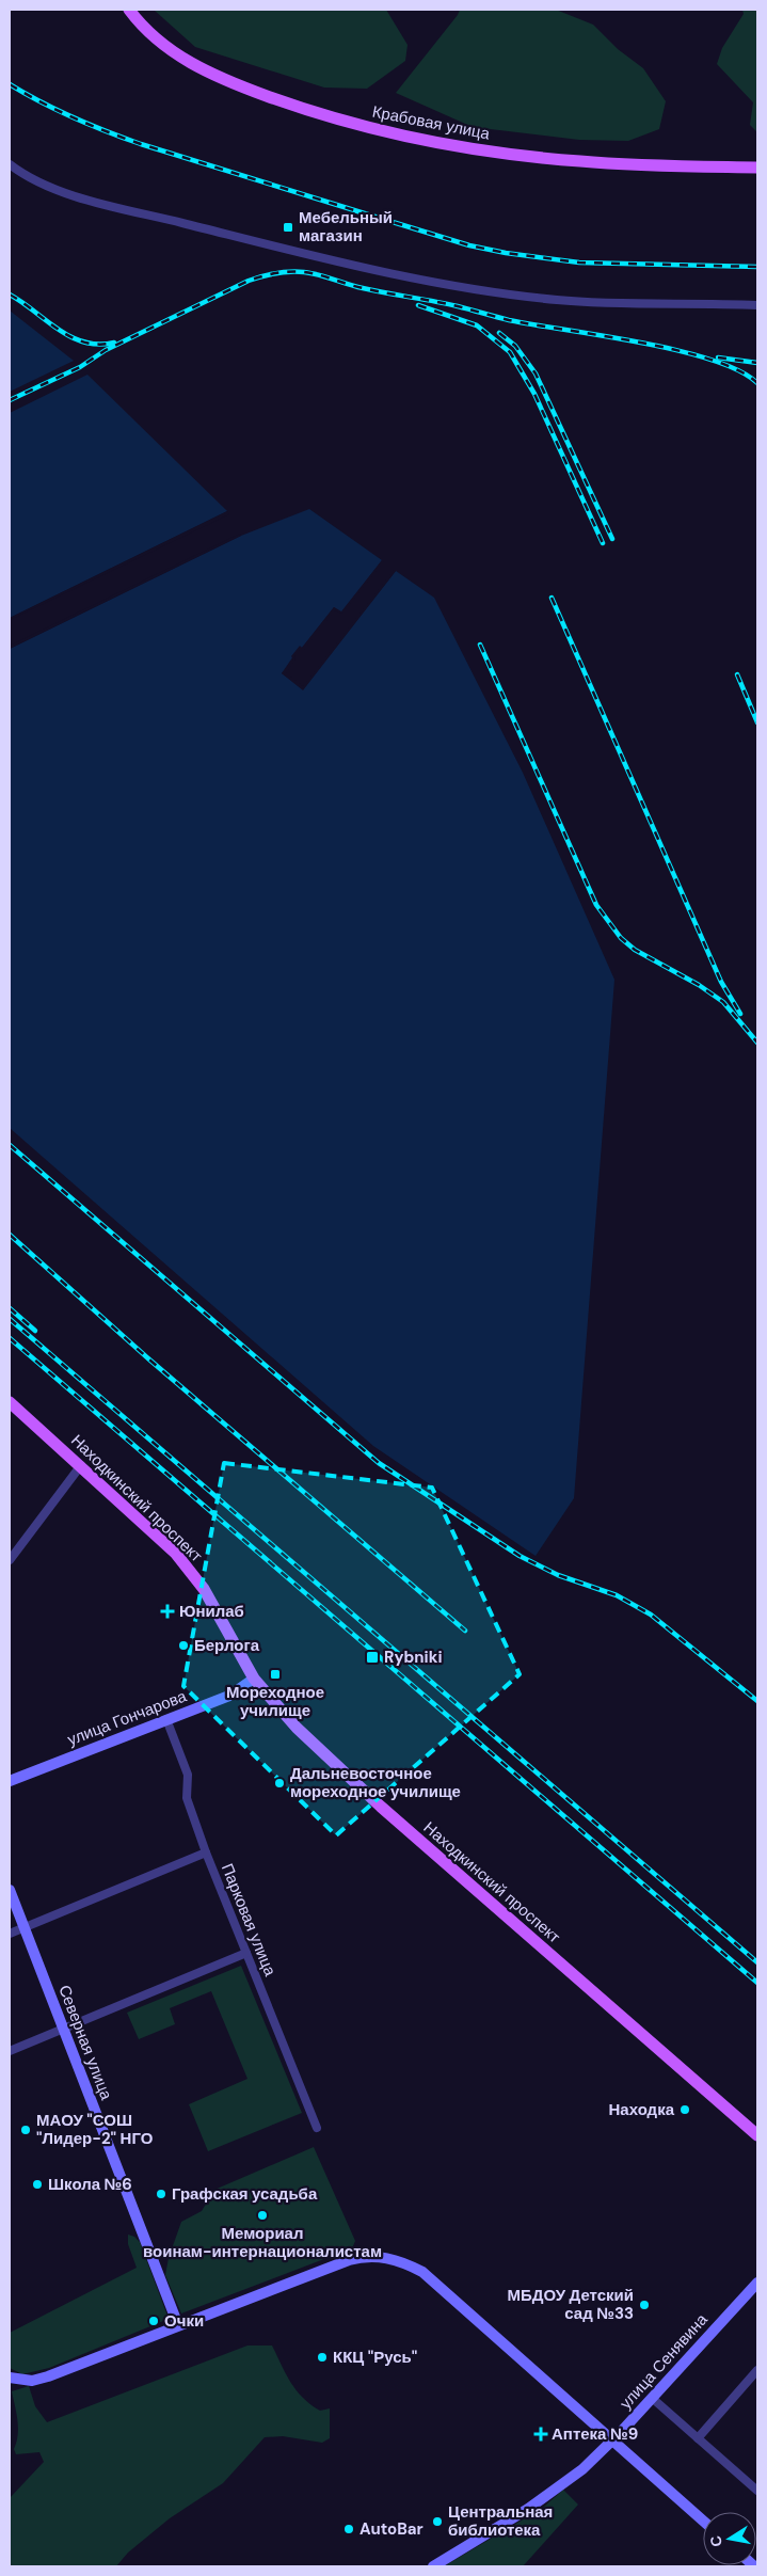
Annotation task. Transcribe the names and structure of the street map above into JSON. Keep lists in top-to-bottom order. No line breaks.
{"streets":{"main road":["Крабовая улица","Находкинский проспект","улица Гончарова","Северная улица","улица Сенявина"],"street":["Парковая улица"]},"crossings":[["Находкинский проспект","улица Гончарова"],["улица Гончарова","Парковая улица"]],"places":{"transit":["Мебельный магазин","Rybniki","Мореходное училище"],"health":["Юнилаб","Аптека №9"],"other":["Берлога","Дальневосточное мореходное училище","Находка","МАОУ \"СОШ \"Лидер-2\" НГО","Школа №6","Графская усадьба","Мемориал воинам-интернационалистам","МБДОУ Детский сад №33","Очки","ККЦ \"Русь\"","Центральная библиотека","AutoBar"]},"north":"left"}
